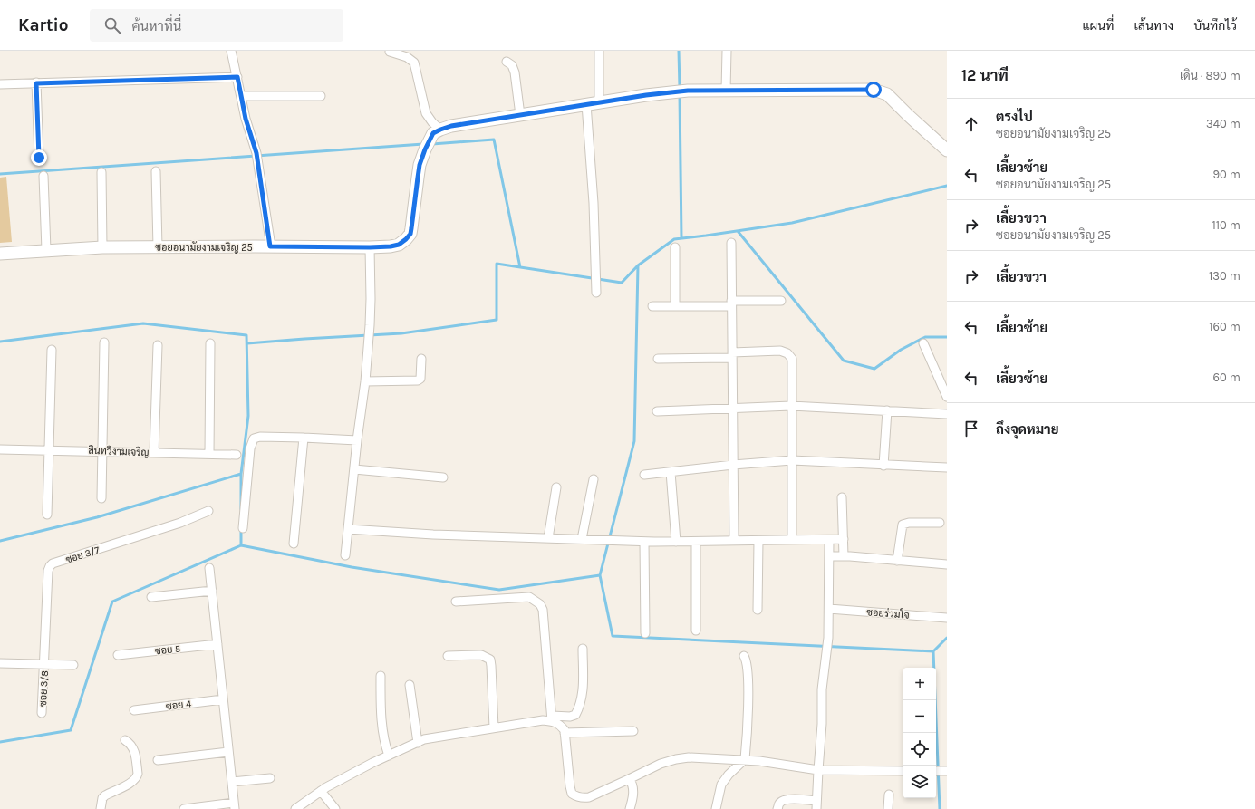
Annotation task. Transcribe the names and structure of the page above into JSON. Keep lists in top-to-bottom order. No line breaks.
{"streets":{"street":["ซอยอนามัยงามเจริญ 25","สินทวีงามเจริญ","ซอย 3/7","ซอยร่วมใจ","ซอย 5","ซอย 3/8","ซอย 4"]},"crossings":[["ซอย 3/7","ซอย 3/8"]],"page":{"header":"Kartio","search":"ค้นหาที่นี่","nav":["แผนที่","เส้นทาง","บันทึกไว้"],"heading":["12 นาที","เดิน · 890 m"],"list":[["ตรงไป","ซอยอนามัยงามเจริญ 25","340 m"],["เลี้ยวซ้าย","ซอยอนามัยงามเจริญ 25","90 m"],["เลี้ยวขวา","ซอยอนามัยงามเจริญ 25","110 m"],["เลี้ยวขวา","130 m"],["เลี้ยวซ้าย","160 m"],["เลี้ยวซ้าย","60 m"],"ถึงจุดหมาย"],"map_buttons":["+","−"]}}
